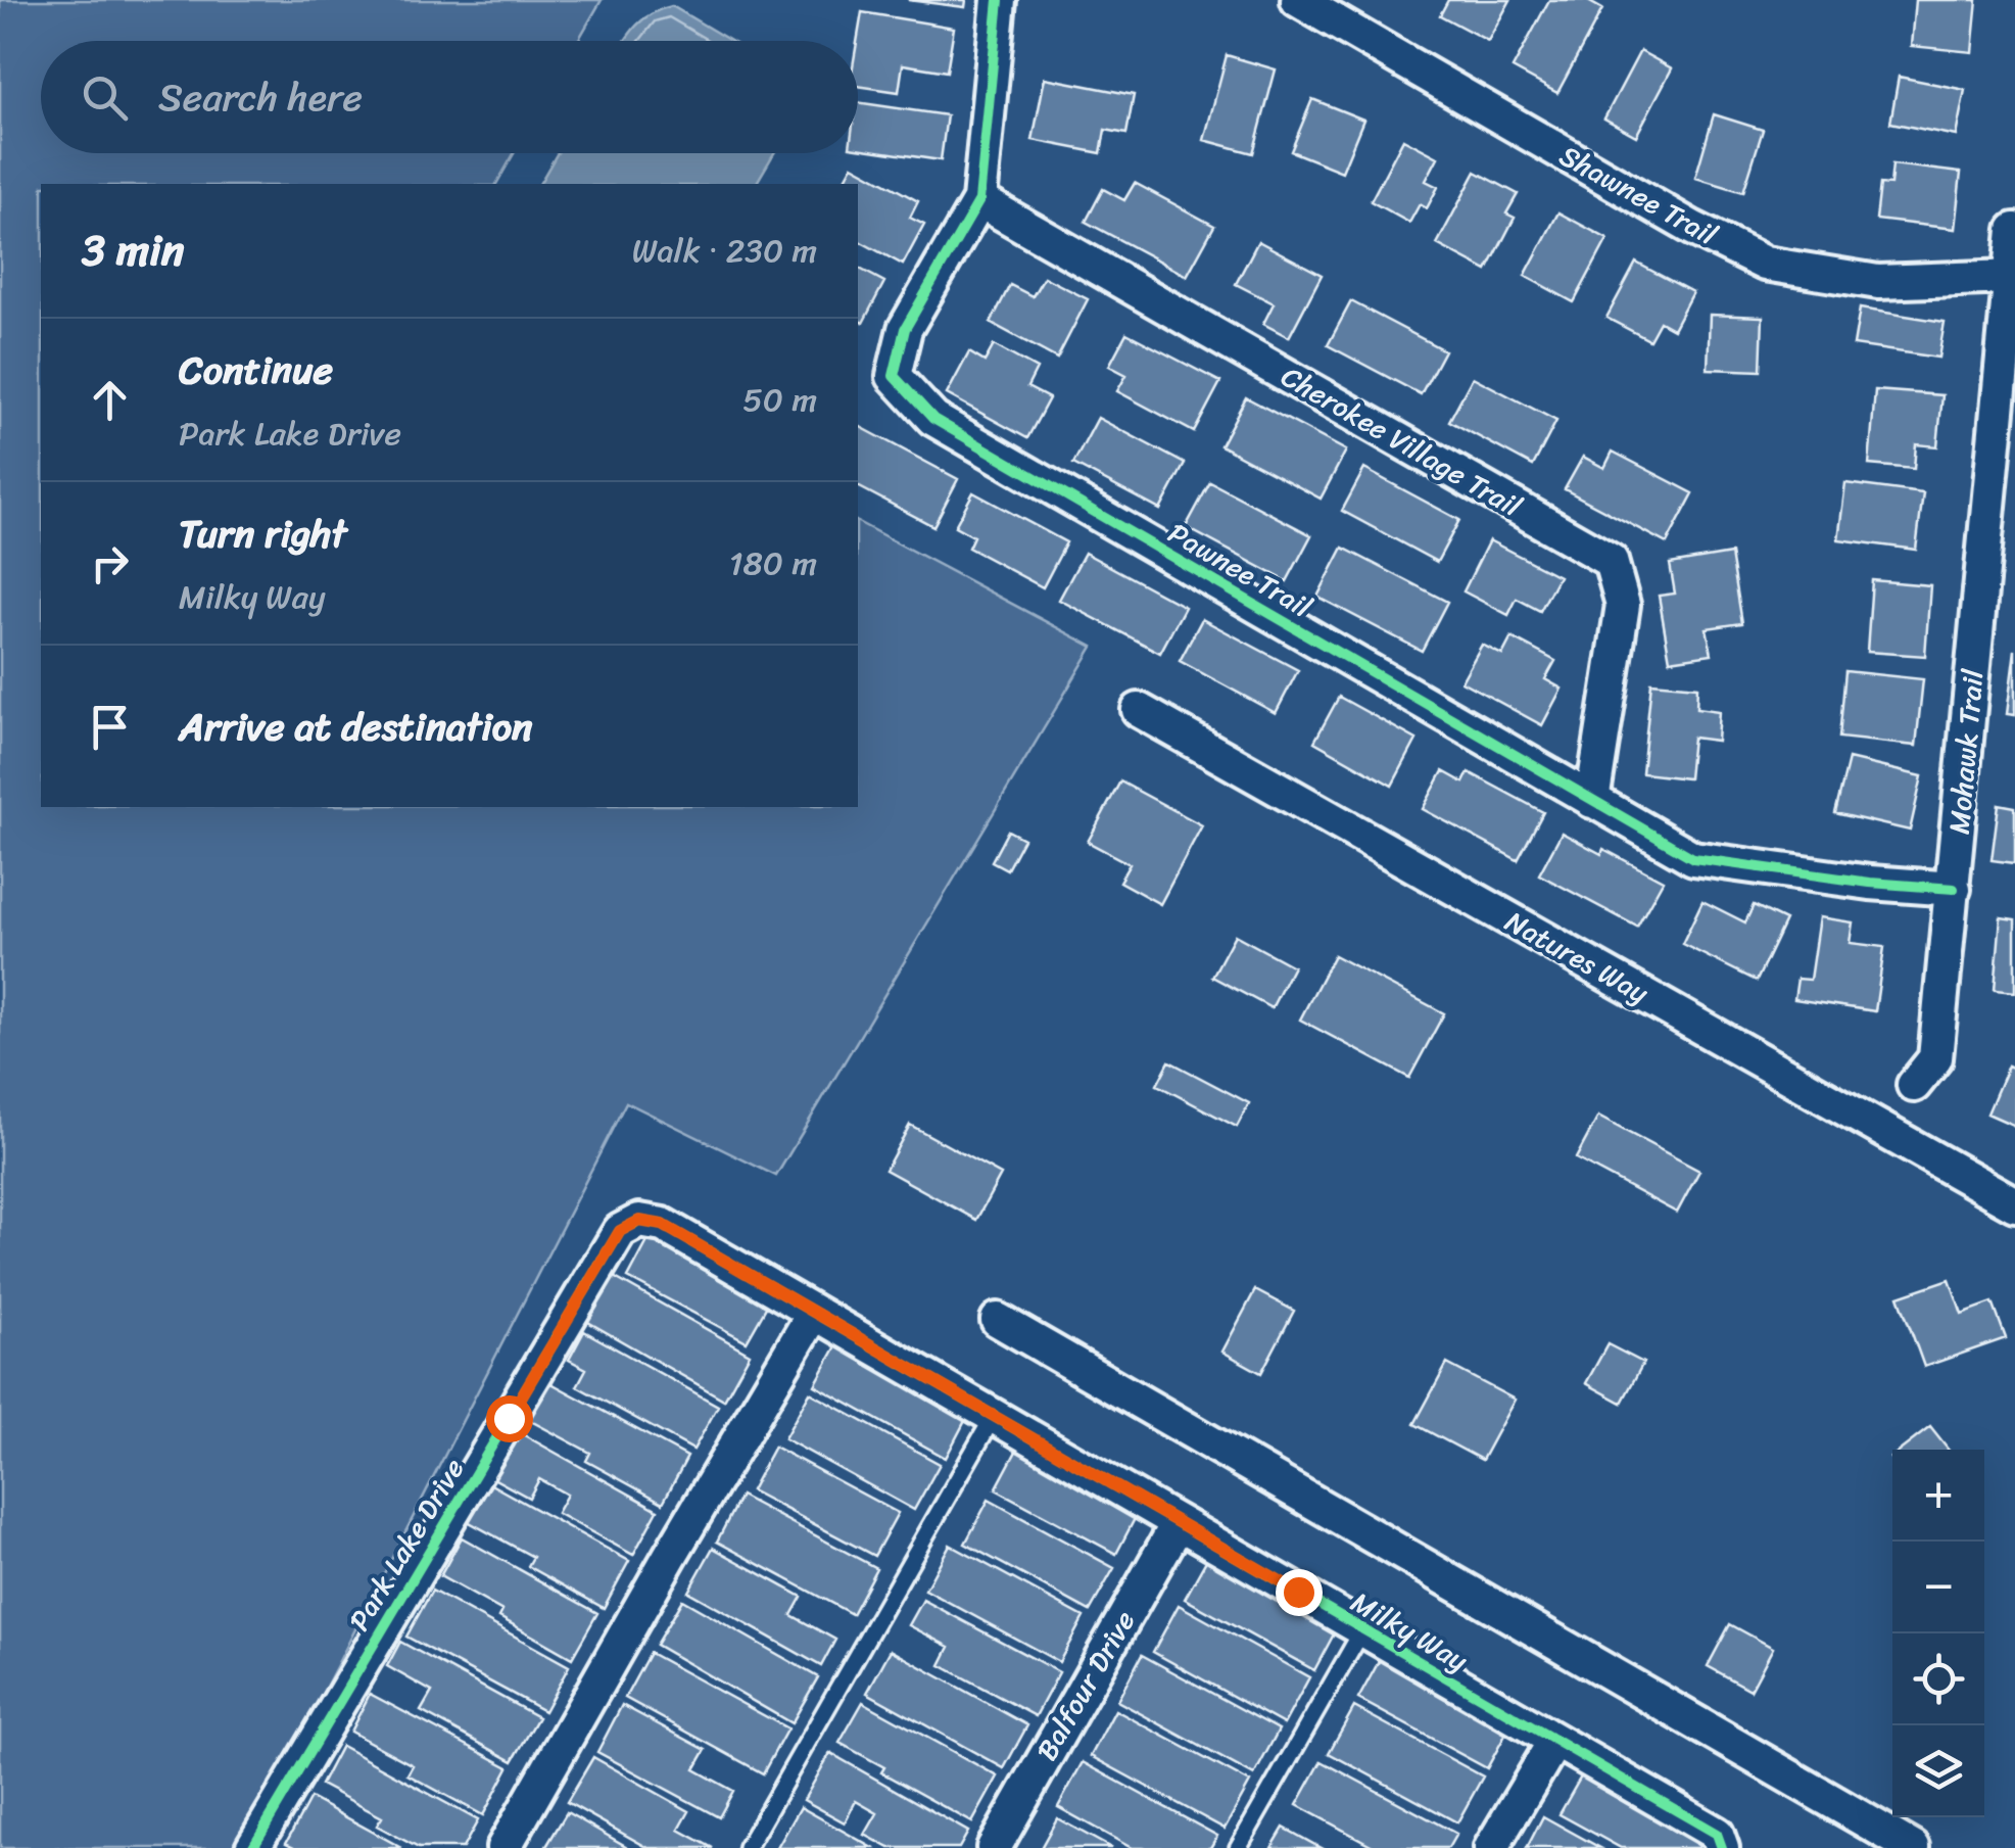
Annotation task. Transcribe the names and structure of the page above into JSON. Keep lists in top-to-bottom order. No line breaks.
{"streets":{"street":["Shawnee Trail","Cherokee Village Trail","Pawnee Trail","Mohawk Trail","Natures Way","Park Lake Drive","Milky Way","Balfour Drive"]},"crossings":[["Shawnee Trail","Mohawk Trail"],["Cherokee Village Trail","Pawnee Trail"],["Pawnee Trail","Mohawk Trail"],["Park Lake Drive","Milky Way"],["Milky Way","Balfour Drive"]],"page":{"search":"Search here","heading":["3 min","Walk · 230 m"],"list":[["Continue","Park Lake Drive","50 m"],["Turn right","Milky Way","180 m"],"Arrive at destination"],"map_buttons":["+","−"]}}
